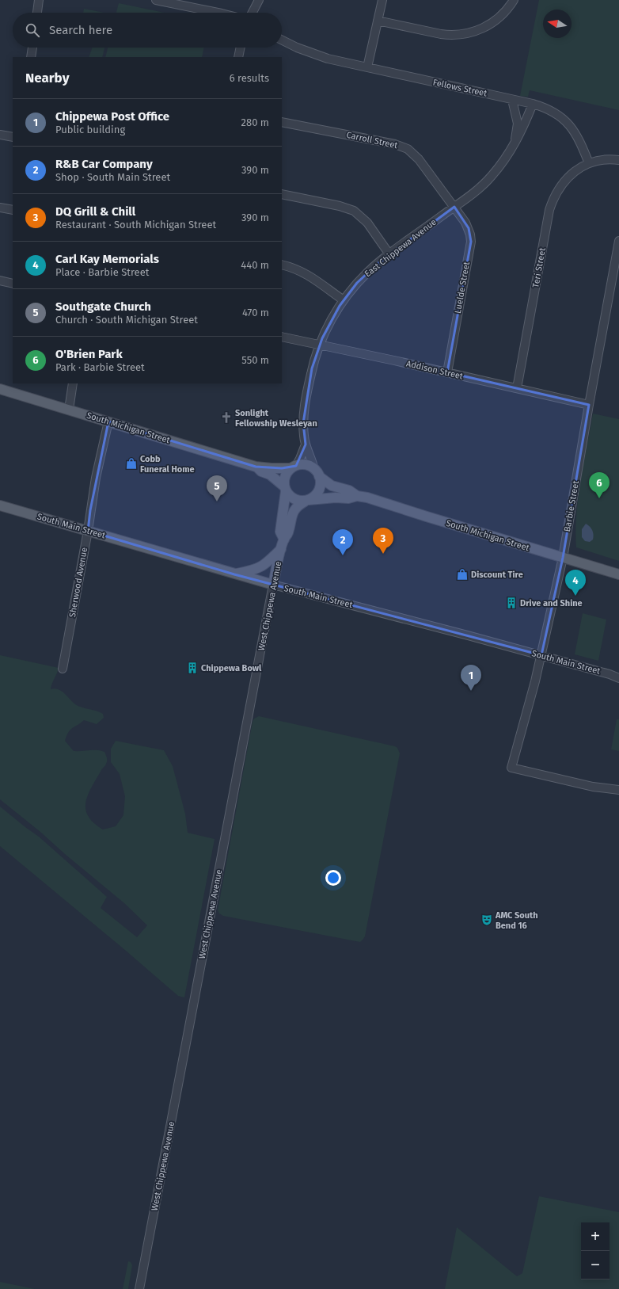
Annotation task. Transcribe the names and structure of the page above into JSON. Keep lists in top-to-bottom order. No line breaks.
{"streets":{"main road":["South Michigan Street","South Main Street","West Chippewa Avenue"],"street":["Fellows Street","Carroll Street","East Chippewa Avenue","Teri Street","Luelde Street","Addison Street","Barbie Street","Sherwood Avenue"]},"crossings":[["Fellows Street","East Chippewa Avenue"],["Fellows Street","Teri Street"],["Carroll Street","East Chippewa Avenue"],["Carroll Street","Luelde Street"],["East Chippewa Avenue","Luelde Street"],["East Chippewa Avenue","Addison Street"],["East Chippewa Avenue","South Michigan Street"],["East Chippewa Avenue","West Chippewa Avenue"],["Teri Street","Addison Street"],["Luelde Street","Addison Street"],["Addison Street","Barbie Street"],["South Michigan Street","Barbie Street"],["South Michigan Street","Sherwood Avenue"],["South Michigan Street","West Chippewa Avenue"],["Barbie Street","South Main Street"],["South Main Street","Sherwood Avenue"],["South Main Street","West Chippewa Avenue"]],"places":{"church":["Sonlight Fellowship Wesleyan"],"shop":["Cobb Funeral Home","Discount Tire"],"building":["Drive and Shine","Chippewa Bowl"],"theatre":["AMC South Bend 16"]},"north":"left","page":{"search":"Search here","heading":["Nearby","6 results"],"list":[{"mark":"1","name":"Chippewa Post Office","note":"Public building","value":"280 m"},{"mark":"2","name":"R&B Car Company","note":"Shop · South Main Street","value":"390 m"},{"mark":"3","name":"DQ Grill & Chill","note":"Restaurant · South Michigan Street","value":"390 m"},{"mark":"4","name":"Carl Kay Memorials","note":"Place · Barbie Street","value":"440 m"},{"mark":"5","name":"Southgate Church","note":"Church · South Michigan Street","value":"470 m"},{"mark":"6","name":"O'Brien Park","note":"Park · Barbie Street","value":"550 m"}],"pins":["6","5","3","2","4","1"],"map_buttons":["+","−"]}}
